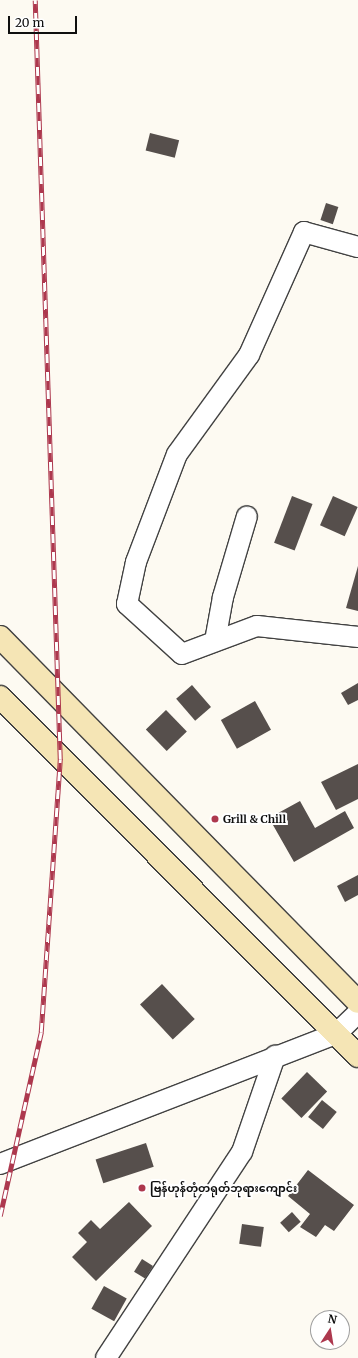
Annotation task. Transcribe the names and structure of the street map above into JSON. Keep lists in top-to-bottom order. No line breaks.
{"places":["Grill & Chill","ဗြန်ဟုန်တုံတရုတ်ဘုရားကျောင်း"],"scale_bar":"20 m","north":"top"}
